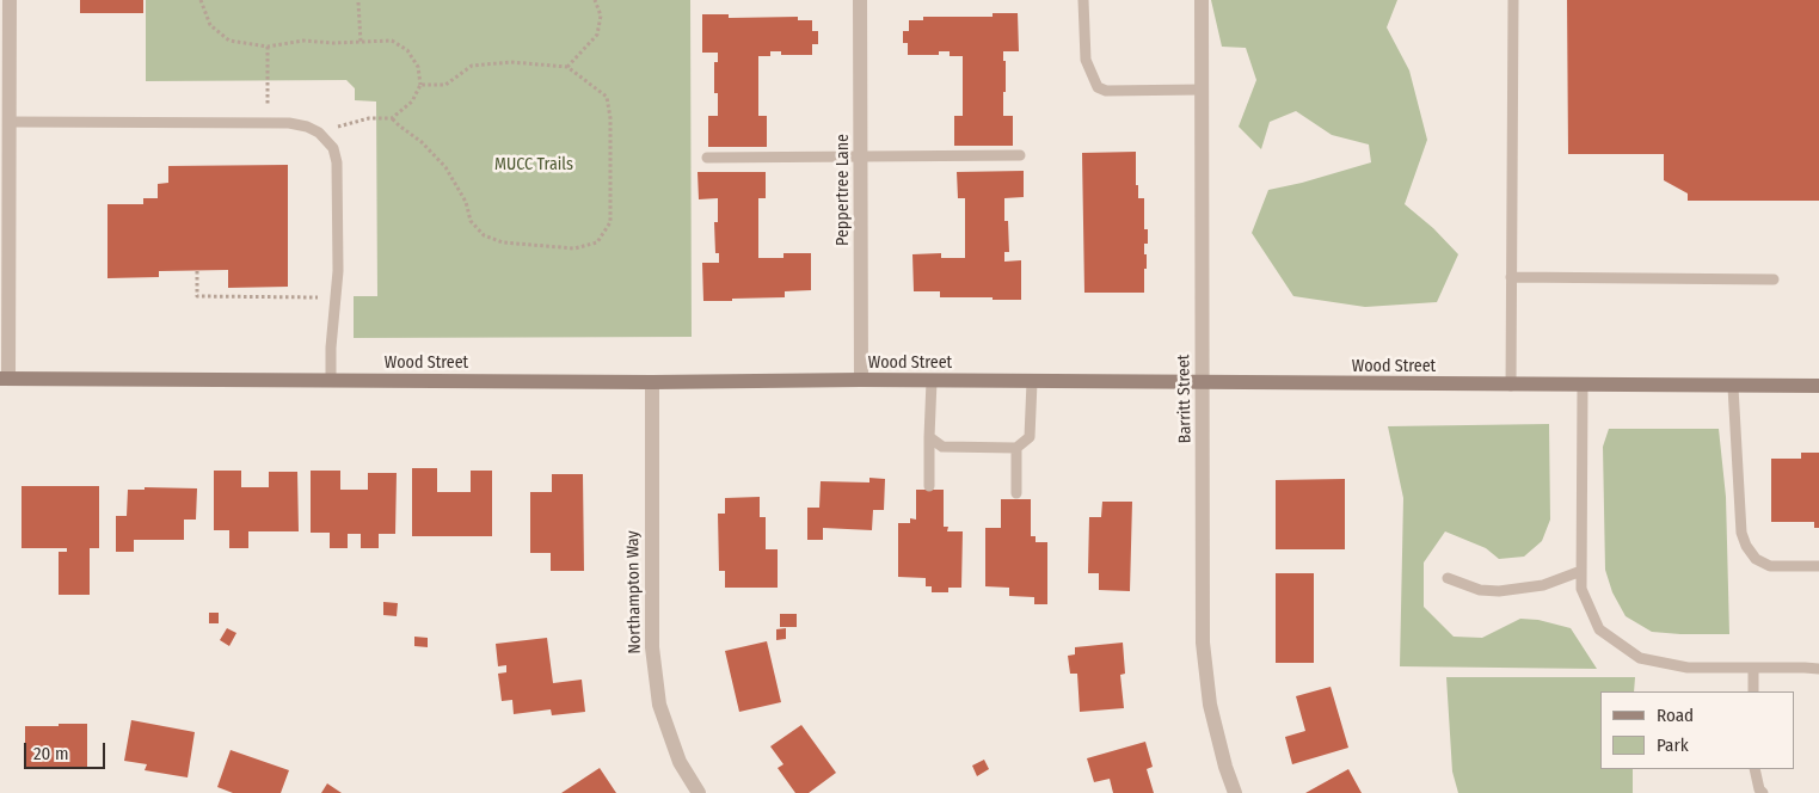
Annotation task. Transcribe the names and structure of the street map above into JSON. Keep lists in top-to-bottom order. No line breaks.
{"streets":{"street":["Peppertree Lane","Wood Street","Barritt Street","Northampton Way"]},"crossings":[["Peppertree Lane","Wood Street"],["Wood Street","Barritt Street"],["Wood Street","Northampton Way"]],"parks":["MUCC Trails"],"legend":["Road","Park"],"scale_bar":"20 m"}
